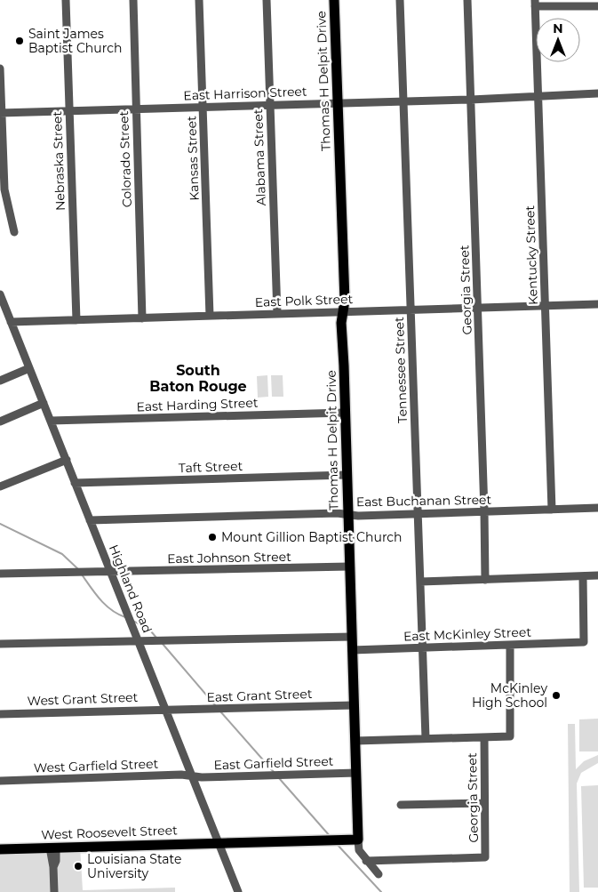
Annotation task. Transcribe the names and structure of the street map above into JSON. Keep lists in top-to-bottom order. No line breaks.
{"streets":{"main road":["Thomas H Delpit Drive","West Roosevelt Street"],"street":["East Harrison Street","Alabama Street","Kansas Street","Colorado Street","Nebraska Street","Kentucky Street","Georgia Street","East Polk Street","Tennessee Street","East Harding Street","Taft Street","East Buchanan Street","East Johnson Street","Highland Road","East McKinley Street","East Grant Street","West Grant Street","East Garfield Street","West Garfield Street"]},"crossings":[["Thomas H Delpit Drive","East Harrison Street"],["Thomas H Delpit Drive","Georgia Street"],["Thomas H Delpit Drive","East Polk Street"],["Thomas H Delpit Drive","East Harding Street"],["Thomas H Delpit Drive","Taft Street"],["Thomas H Delpit Drive","East Buchanan Street"],["Thomas H Delpit Drive","East Johnson Street"],["Thomas H Delpit Drive","East McKinley Street"],["Thomas H Delpit Drive","East Grant Street"],["Thomas H Delpit Drive","East Garfield Street"],["Thomas H Delpit Drive","West Roosevelt Street"],["East Harrison Street","Alabama Street"],["East Harrison Street","Kansas Street"],["East Harrison Street","Colorado Street"],["East Harrison Street","Nebraska Street"],["East Harrison Street","Kentucky Street"],["East Harrison Street","Georgia Street"],["East Harrison Street","Tennessee Street"],["Alabama Street","East Polk Street"],["Kansas Street","East Polk Street"],["Colorado Street","East Polk Street"],["Nebraska Street","East Polk Street"],["Kentucky Street","East Polk Street"],["Kentucky Street","East Buchanan Street"],["Georgia Street","East Polk Street"],["Georgia Street","East Buchanan Street"],["East Polk Street","Tennessee Street"],["East Polk Street","Highland Road"],["Tennessee Street","East Buchanan Street"],["Tennessee Street","East McKinley Street"],["East Harding Street","Highland Road"],["Taft Street","Highland Road"],["East Buchanan Street","Highland Road"],["East Johnson Street","Highland Road"],["Highland Road","East Grant Street"],["Highland Road","West Grant Street"],["Highland Road","East Garfield Street"],["Highland Road","West Garfield Street"],["Highland Road","West Roosevelt Street"],["East Grant Street","West Grant Street"],["East Garfield Street","West Garfield Street"]],"districts":["South Baton Rouge"],"places":["Saint James Baptist Church","Mount Gillion Baptist Church","McKinley High School","Louisiana State University"],"north":"top"}
